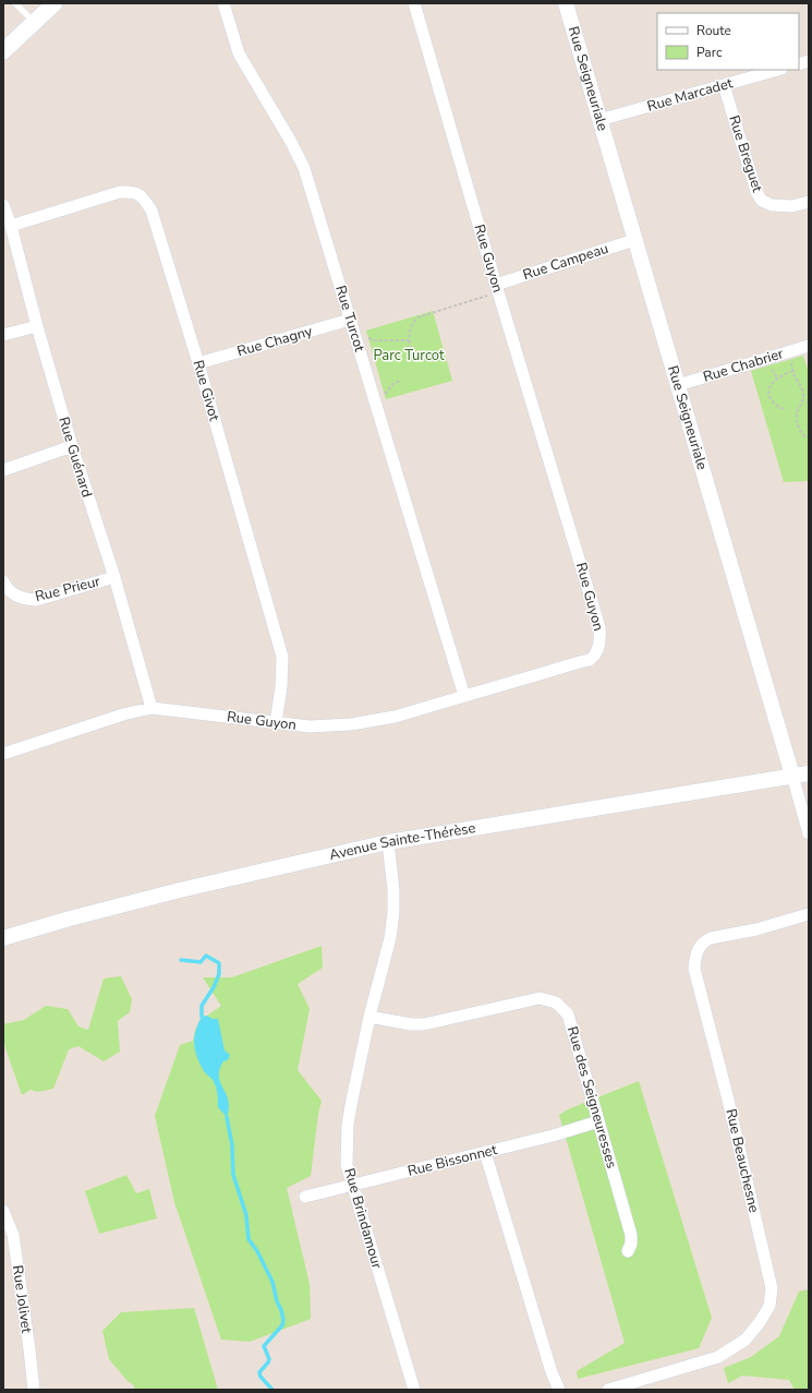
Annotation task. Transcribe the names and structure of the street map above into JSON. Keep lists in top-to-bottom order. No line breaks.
{"streets":{"street":["Rue Seigneuriale","Rue Marcadet","Rue Breguet","Rue Guyon","Rue Campeau","Rue Turcot","Rue Chagny","Rue Chabrier","Rue Givot","Rue Guénard","Rue Prieur","Avenue Sainte-Thérèse","Rue des Seigneuresses","Rue Bissonnet","Rue Beauchesne","Rue Brindamour","Rue Jolivet"]},"crossings":[["Rue Seigneuriale","Rue Marcadet"],["Rue Seigneuriale","Rue Campeau"],["Rue Seigneuriale","Rue Chabrier"],["Rue Seigneuriale","Avenue Sainte-Thérèse"],["Rue Marcadet","Rue Breguet"],["Rue Guyon","Rue Campeau"],["Rue Guyon","Rue Turcot"],["Rue Guyon","Rue Givot"],["Rue Guyon","Rue Guénard"],["Rue Turcot","Rue Chagny"],["Rue Chagny","Rue Givot"],["Rue Givot","Rue Guénard"],["Rue Guénard","Rue Prieur"],["Avenue Sainte-Thérèse","Rue Brindamour"],["Rue des Seigneuresses","Rue Bissonnet"],["Rue des Seigneuresses","Rue Brindamour"],["Rue Bissonnet","Rue Brindamour"]],"parks":["Parc Turcot"],"legend":["Route","Parc"]}
